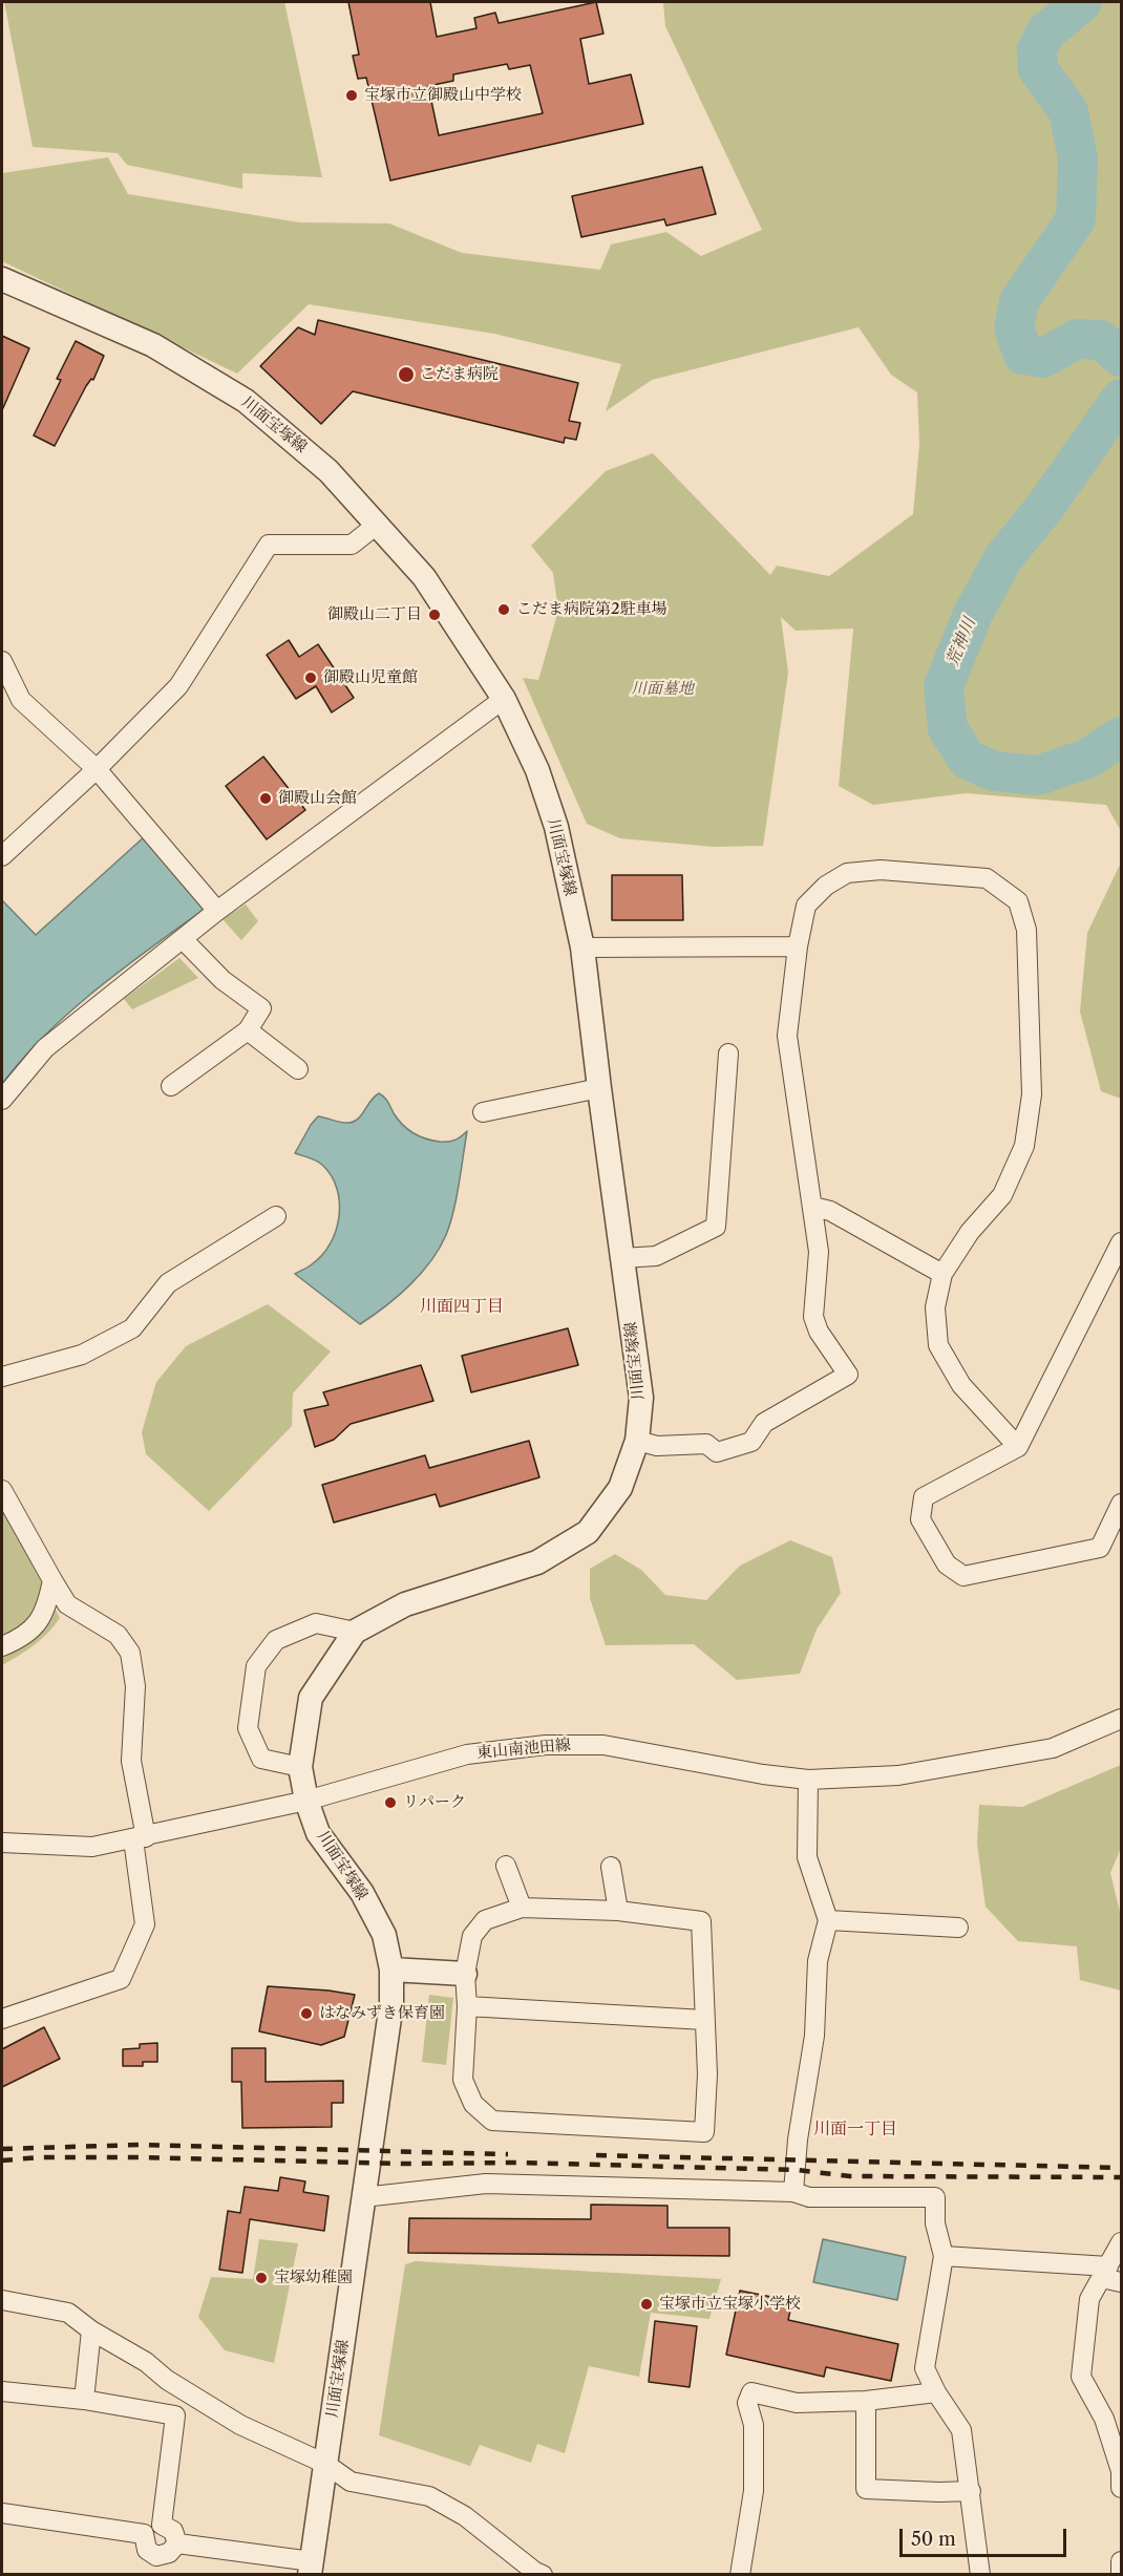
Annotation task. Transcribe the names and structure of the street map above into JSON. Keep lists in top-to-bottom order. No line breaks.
{"streets":{"street":["川面宝塚線","東山南池田線"]},"crossings":[["川面宝塚線","東山南池田線"]],"districts":["川面四丁目","川面一丁目"],"water":["荒神川"],"parks":["川面墓地"],"places":["宝塚市立御殿山中学校","こだま病院","こだま病院第2駐車場","御殿山二丁目","御殿山児童館","御殿山会館","リパーク","はなみずき保育園","宝塚幼稚園","宝塚市立宝塚小学校"],"scale_bar":"50 m"}
